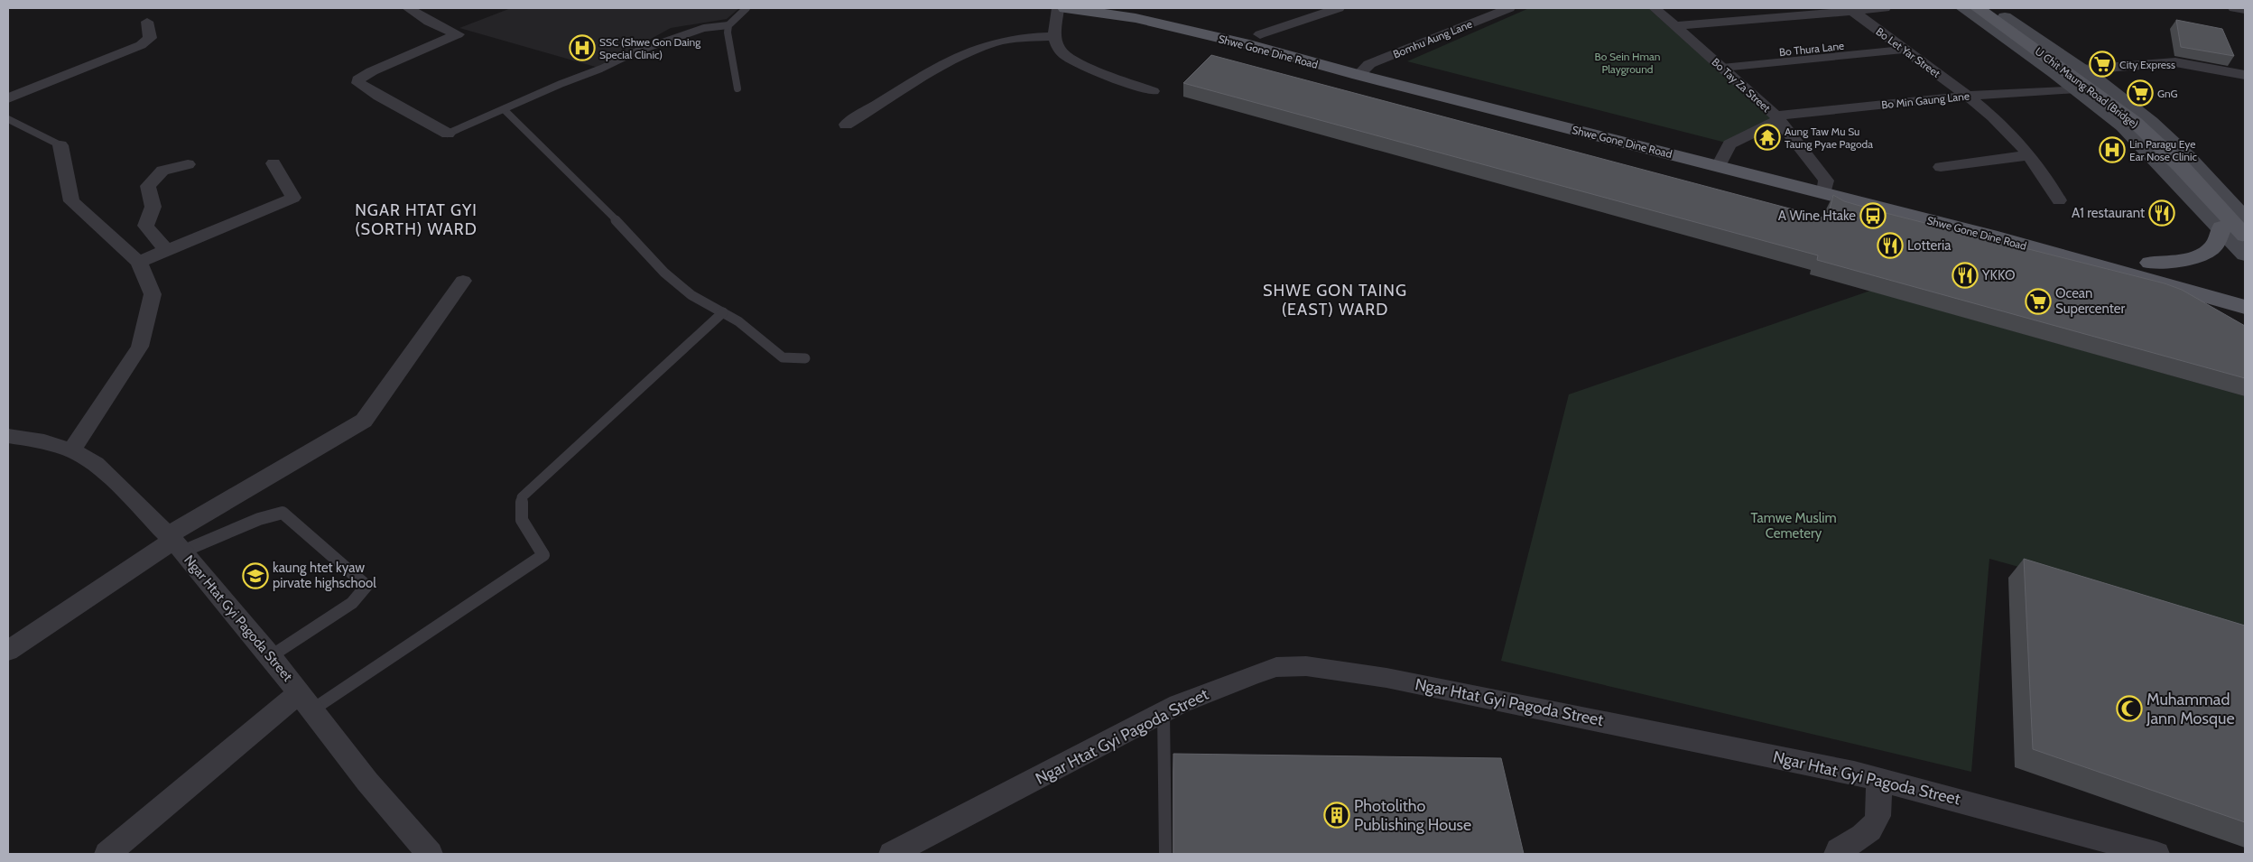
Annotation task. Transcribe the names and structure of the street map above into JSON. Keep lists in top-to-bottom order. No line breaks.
{"streets":{"main road":["Shwe Gone Dine Road","U Chit Maung Road (Bridge)"],"street":["Bomhu Aung Lane","Bo Let Yar Street","Bo Tay Za Street","Bo Min Gaung Lane","Ngar Htat Gyi Pagoda Street"],"lane":["Bo Thura Lane"]},"crossings":[["Bomhu Aung Lane","Shwe Gone Dine Road"],["Bo Thura Lane","Bo Let Yar Street"],["Bo Thura Lane","Bo Tay Za Street"],["Shwe Gone Dine Road","Bo Tay Za Street"],["Bo Let Yar Street","Bo Min Gaung Lane"],["Bo Tay Za Street","Bo Min Gaung Lane"]],"districts":["NGAR HTAT GYI (SORTH) WARD","SHWE GON TAING (EAST) WARD"],"parks":["Bo Sein Hman Playground","Tamwe Muslim Cemetery"],"places":{"hospital":["SSC (Shwe Gon Daing Special Clinic)","Lin Paragu Eye Ear Nose Clinic"],"supermarket":["City Express","GnG","Ocean Supercenter"],"temple":["Aung Taw Mu Su Taung Pyae Pagoda"],"restaurant":["A1 restaurant","Lotteria","YKKO"],"bus stop":["A Wine Htake"],"school or university":["kaung htet kyaw pirvate highschool"],"mosque":["Muhammad Jann Mosque"],"building":["Photolitho Publishing House"]}}
